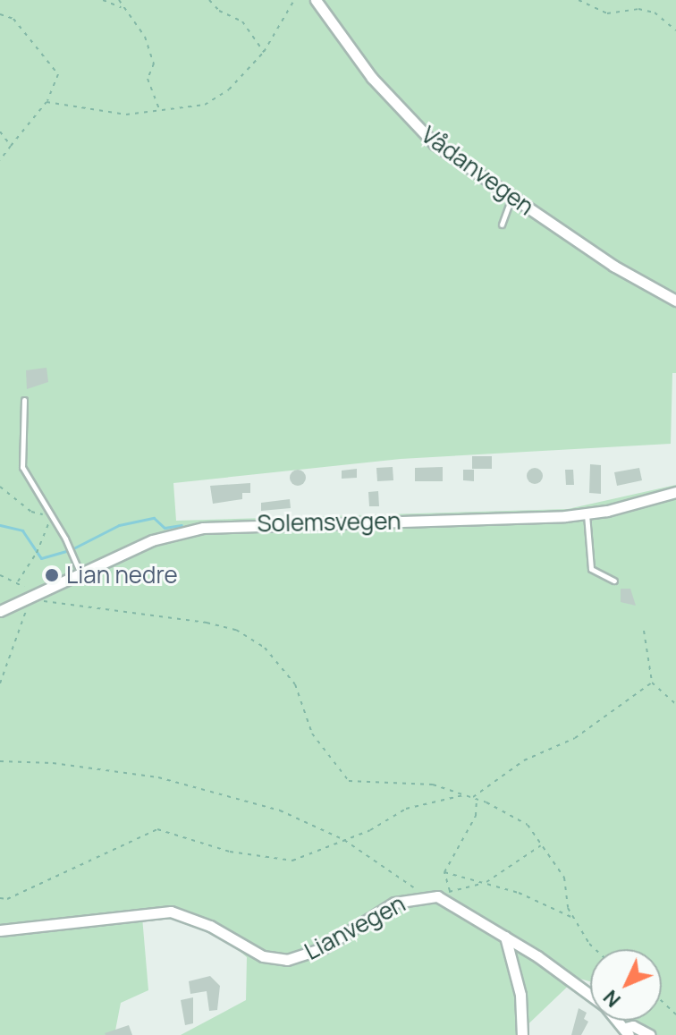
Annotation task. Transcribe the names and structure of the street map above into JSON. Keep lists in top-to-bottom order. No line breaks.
{"streets":{"street":["Vådanvegen","Solemsvegen","Lianvegen"]},"places":["Lian nedre"],"north":"bottom left"}
